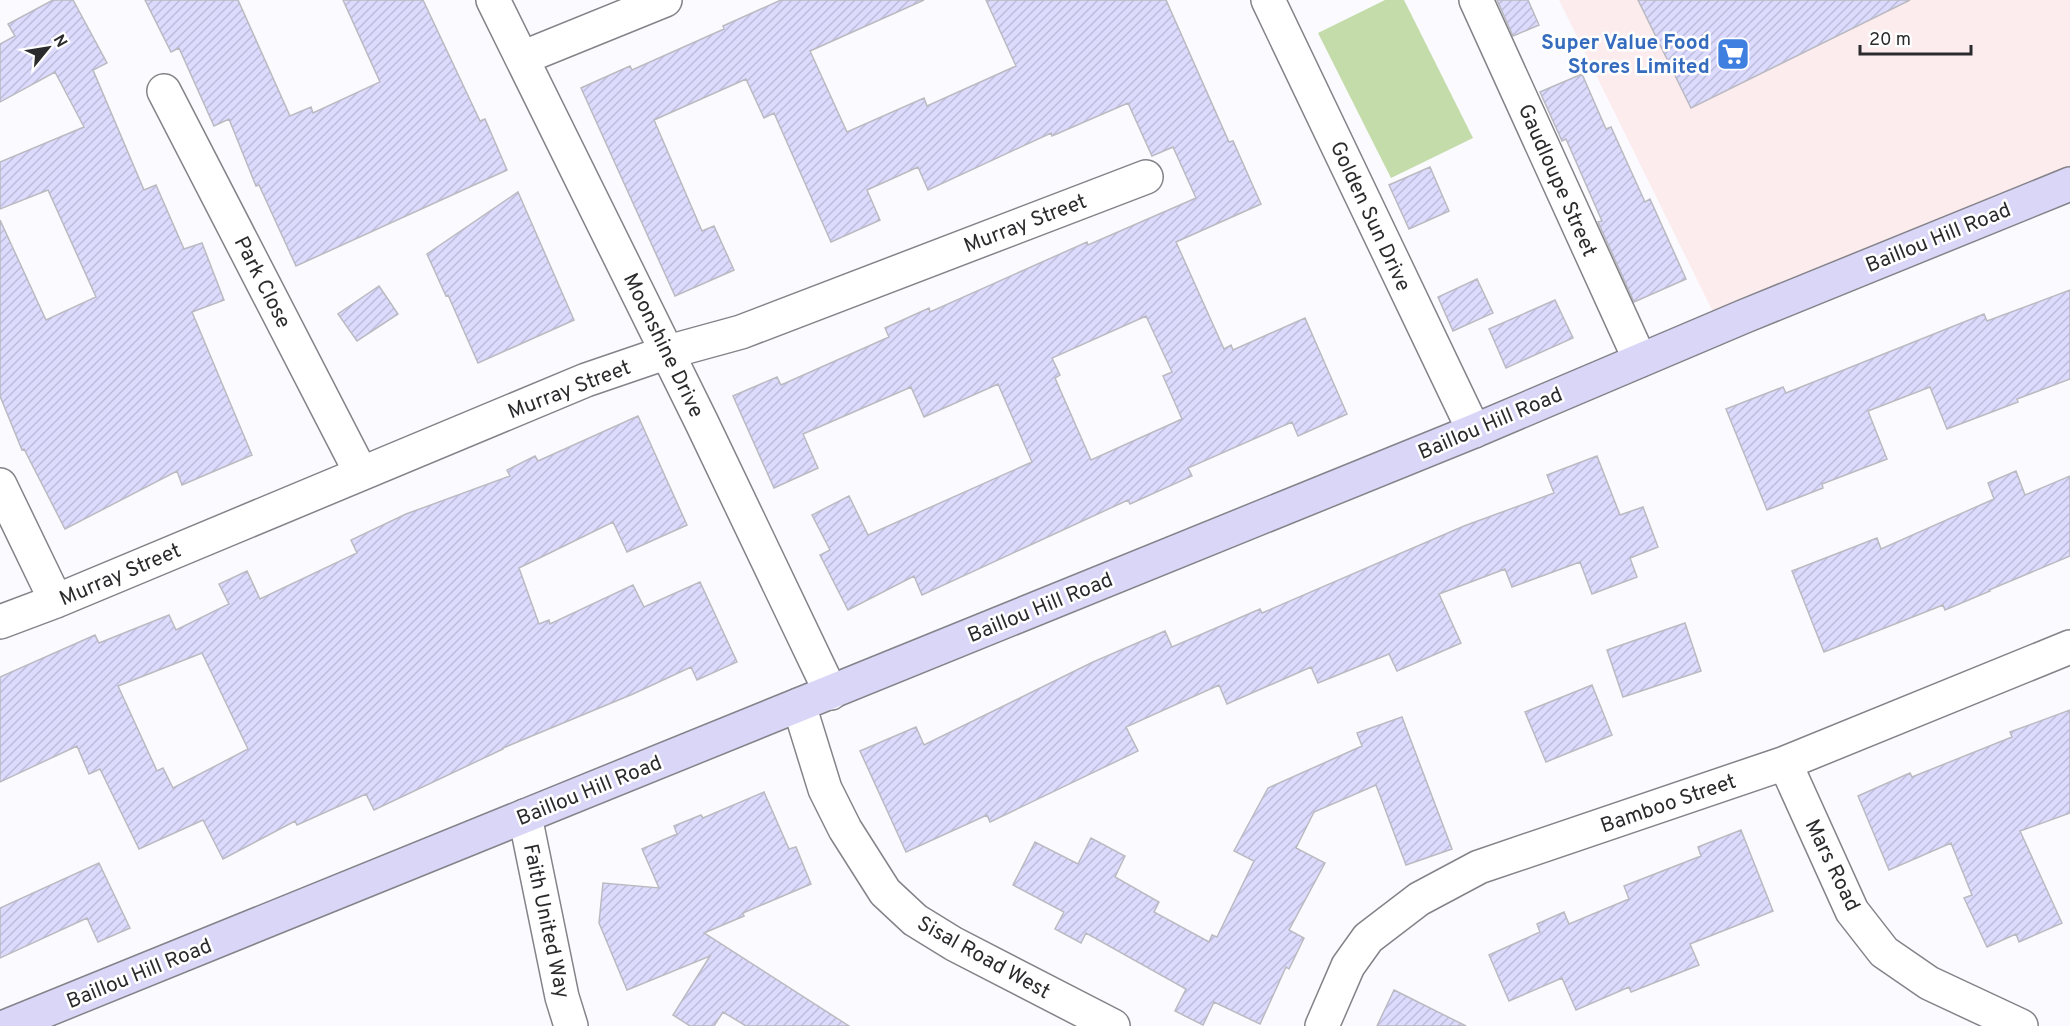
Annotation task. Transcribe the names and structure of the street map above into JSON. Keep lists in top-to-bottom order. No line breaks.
{"streets":{"main road":["Baillou Hill Road"],"street":["Gaudloupe Street","Golden Sun Drive","Murray Street","Park Close","Moonshine Drive","Bamboo Street","Mars Road","Faith United Way","Sisal Road West"]},"crossings":[["Gaudloupe Street","Baillou Hill Road"],["Golden Sun Drive","Baillou Hill Road"],["Murray Street","Park Close"],["Murray Street","Moonshine Drive"],["Baillou Hill Road","Moonshine Drive"],["Baillou Hill Road","Faith United Way"],["Baillou Hill Road","Sisal Road West"],["Bamboo Street","Mars Road"]],"places":{"supermarket":["Super Value Food Stores Limited"]},"scale_bar":"20 m","north":"top right"}
